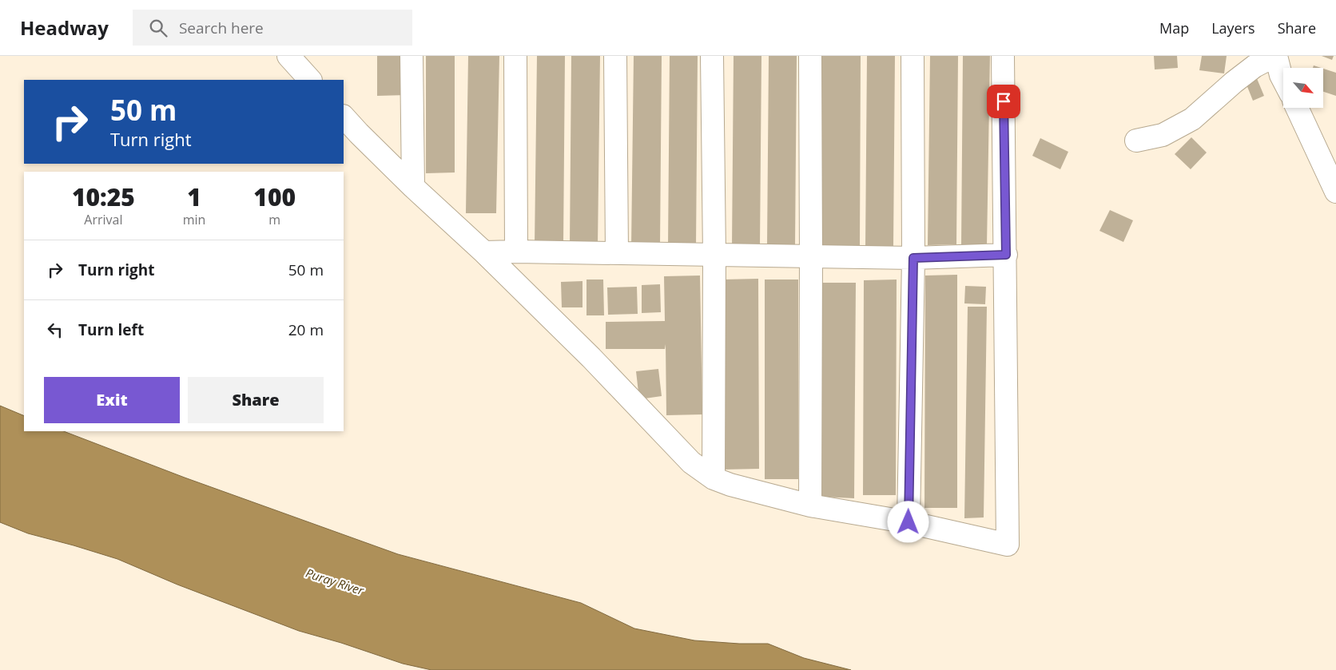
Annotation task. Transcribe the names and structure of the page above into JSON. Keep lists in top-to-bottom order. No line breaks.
{"water":["Puray River"],"north":"bottom right","page":{"header":"Headway","search":"Search here","nav":["Map","Layers","Share"],"turn":["50 m","Turn right"],"eta":["10:25","Arrival","1","min","100","m"],"list":[{"name":"Turn right","value":"50 m"},{"name":"Turn left","value":"20 m"}],"buttons":["Exit","Share"]}}
